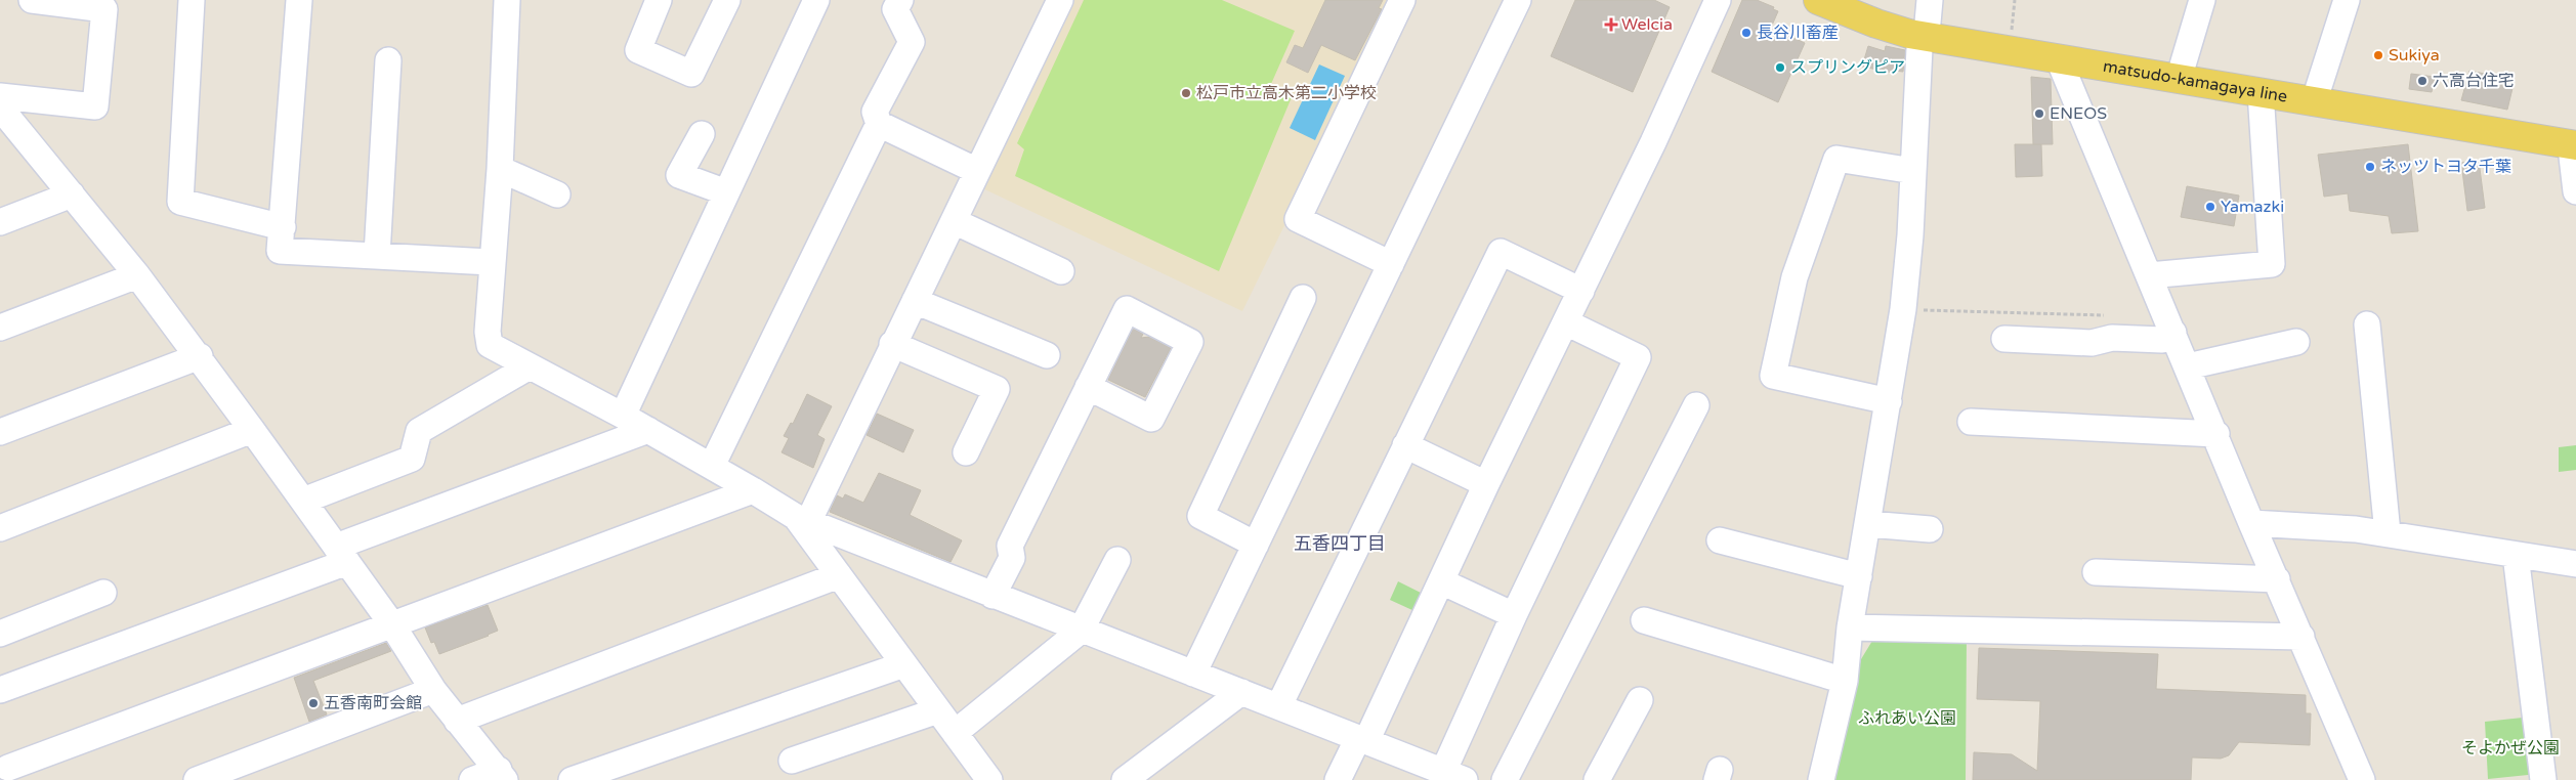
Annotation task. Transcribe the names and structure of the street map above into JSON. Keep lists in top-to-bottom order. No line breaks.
{"streets":{"main road":["matsudo-kamagaya line"]},"districts":["五香四丁目"],"parks":["ふれあい公園","そよかぜ公園"],"places":{"health":["Welcia"],"other":["長谷川畜産","Sukiya","スプリングピア","六高台住宅","松戸市立高木第二小学校","ENEOS","ネッツトヨタ千葉","Yamazki","五香南町会館"]}}
